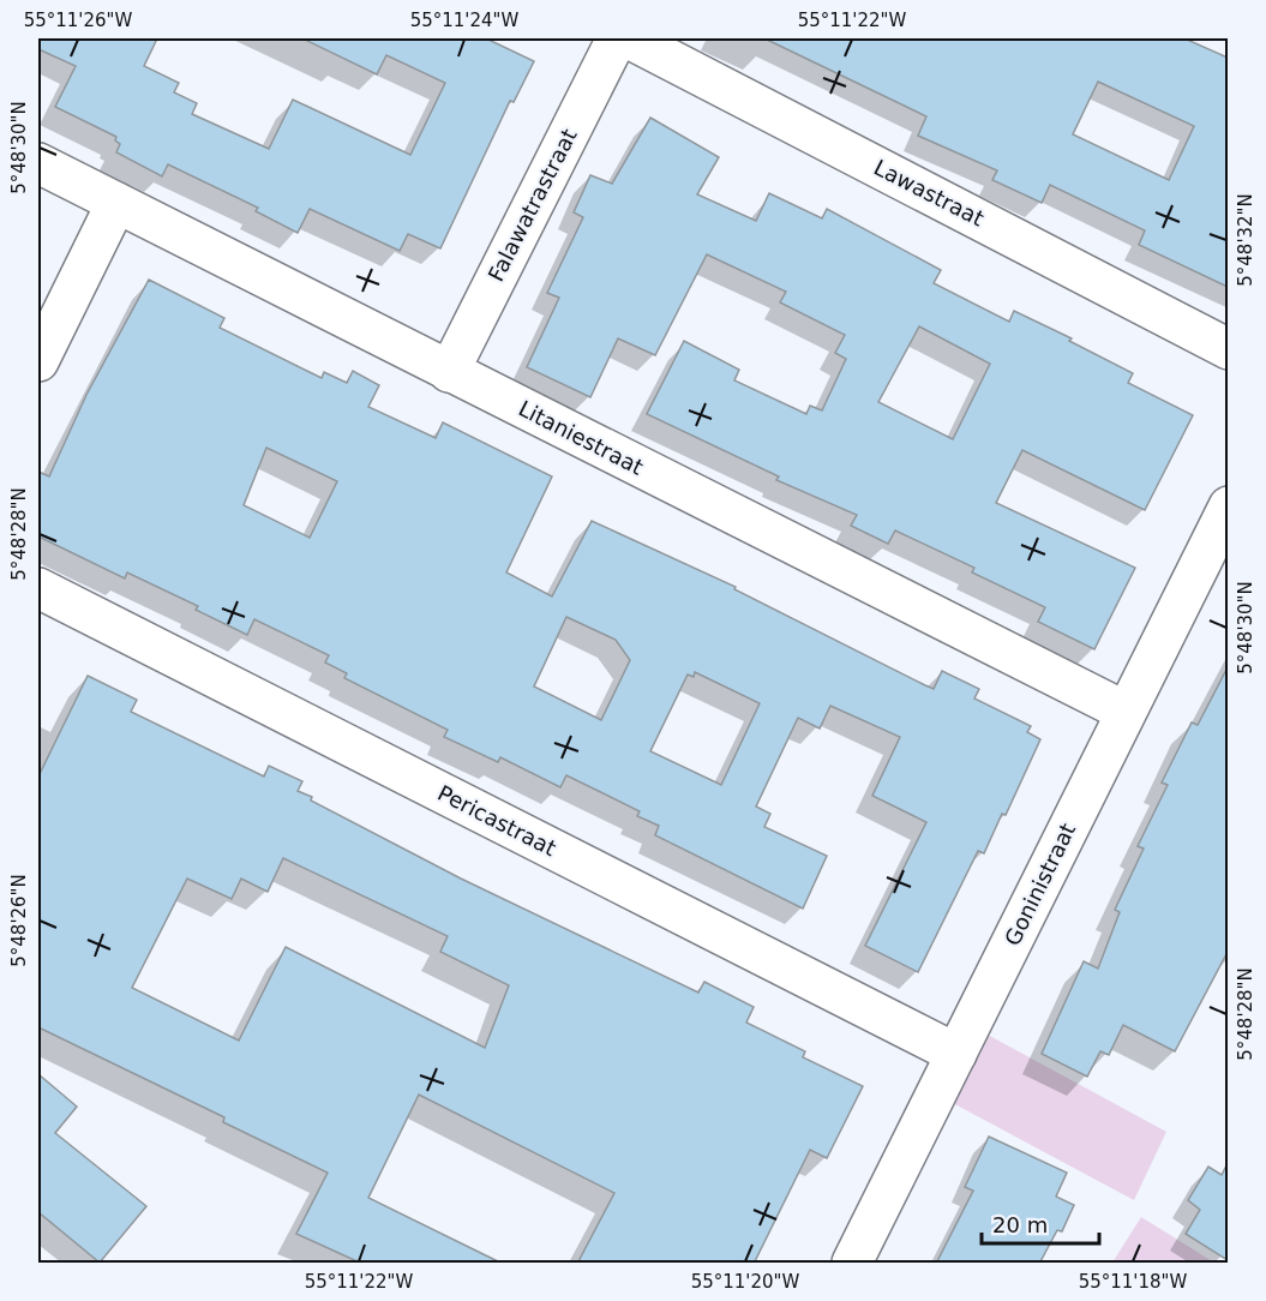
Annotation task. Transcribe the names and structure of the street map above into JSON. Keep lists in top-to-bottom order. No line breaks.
{"streets":{"street":["Lawastraat","Falawatrastraat","Litaniestraat","Pericastraat","Goninistraat"]},"crossings":[["Falawatrastraat","Litaniestraat"],["Litaniestraat","Goninistraat"],["Pericastraat","Goninistraat"]],"scale_bar":"20 m","coordinates":["55°11'26\"W","55°11'24\"W","55°11'22\"W","5°48'30\"N","5°48'32\"N","5°48'28\"N","5°48'26\"N","55°11'20\"W","55°11'18\"W"]}
